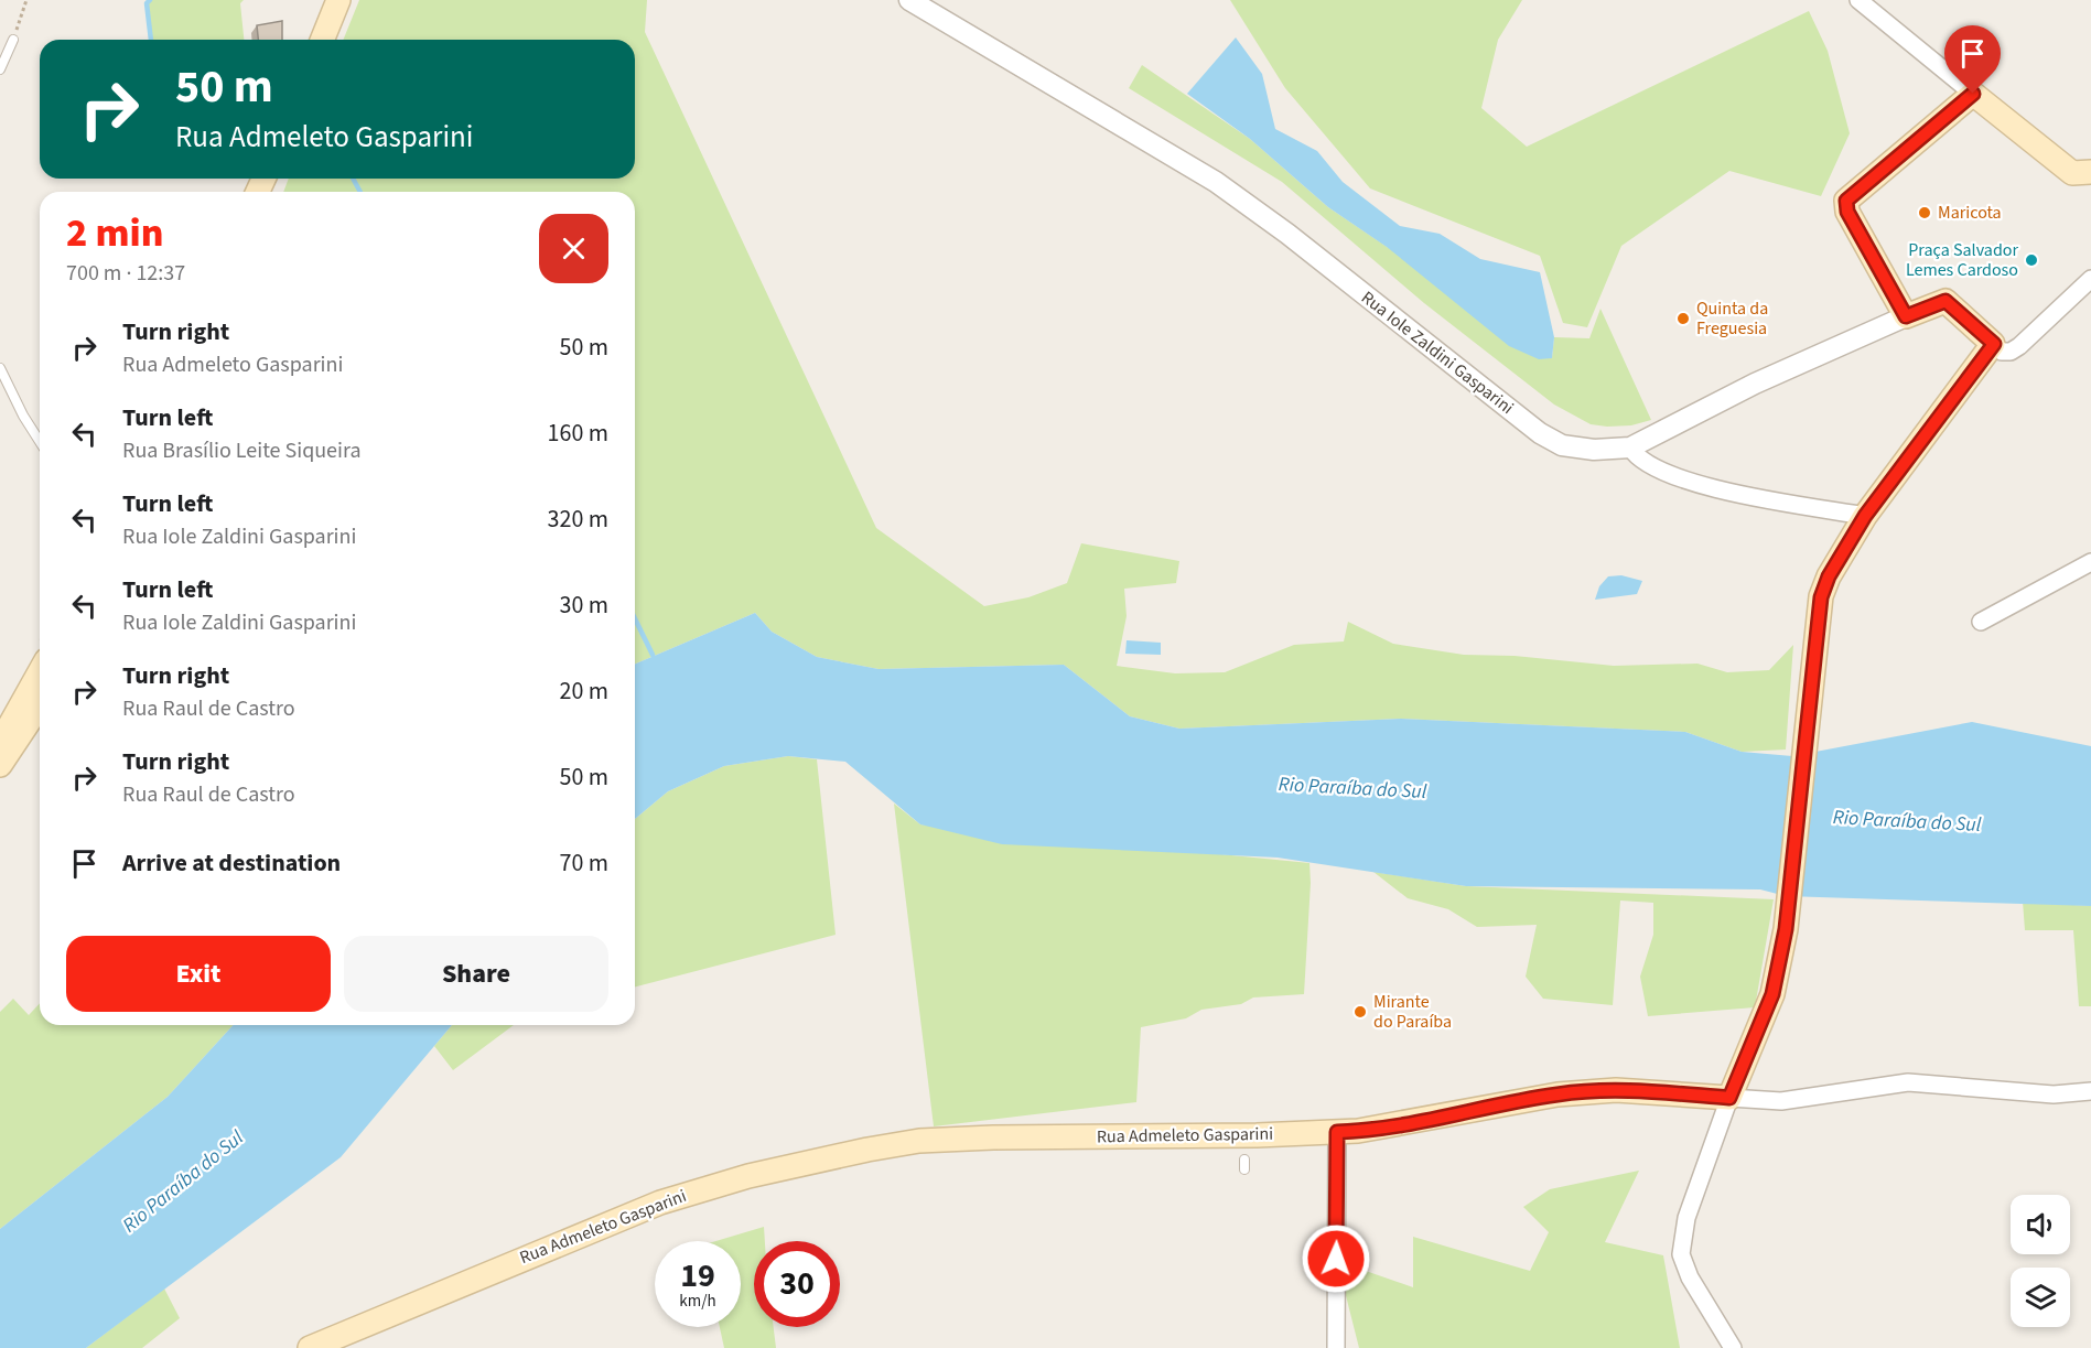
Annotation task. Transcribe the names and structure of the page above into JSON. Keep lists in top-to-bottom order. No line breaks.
{"streets":{"main road":["Rua Iole Zaldini Gasparini","Rua Admeleto Gasparini"]},"water":["Rio Paraíba do Sul"],"places":["Maricota","Praça Salvador Lemes Cardoso","Quinta da Freguesia","Mirante do Paraíba"],"page":{"turn":["50 m","Rua Admeleto Gasparini"],"heading":["2 min","700 m · 12:37"],"list":[{"name":"Turn right","note":"Rua Admeleto Gasparini","value":"50 m"},{"name":"Turn left","note":"Rua Brasílio Leite Siqueira","value":"160 m"},{"name":"Turn left","note":"Rua Iole Zaldini Gasparini","value":"320 m"},{"name":"Turn left","note":"Rua Iole Zaldini Gasparini","value":"30 m"},{"name":"Turn right","note":"Rua Raul de Castro","value":"20 m"},{"name":"Turn right","note":"Rua Raul de Castro","value":"50 m"},{"name":"Arrive at destination","value":"70 m"}],"buttons":["Exit","Share"],"speed":"19 km/h","limit":"30"}}
